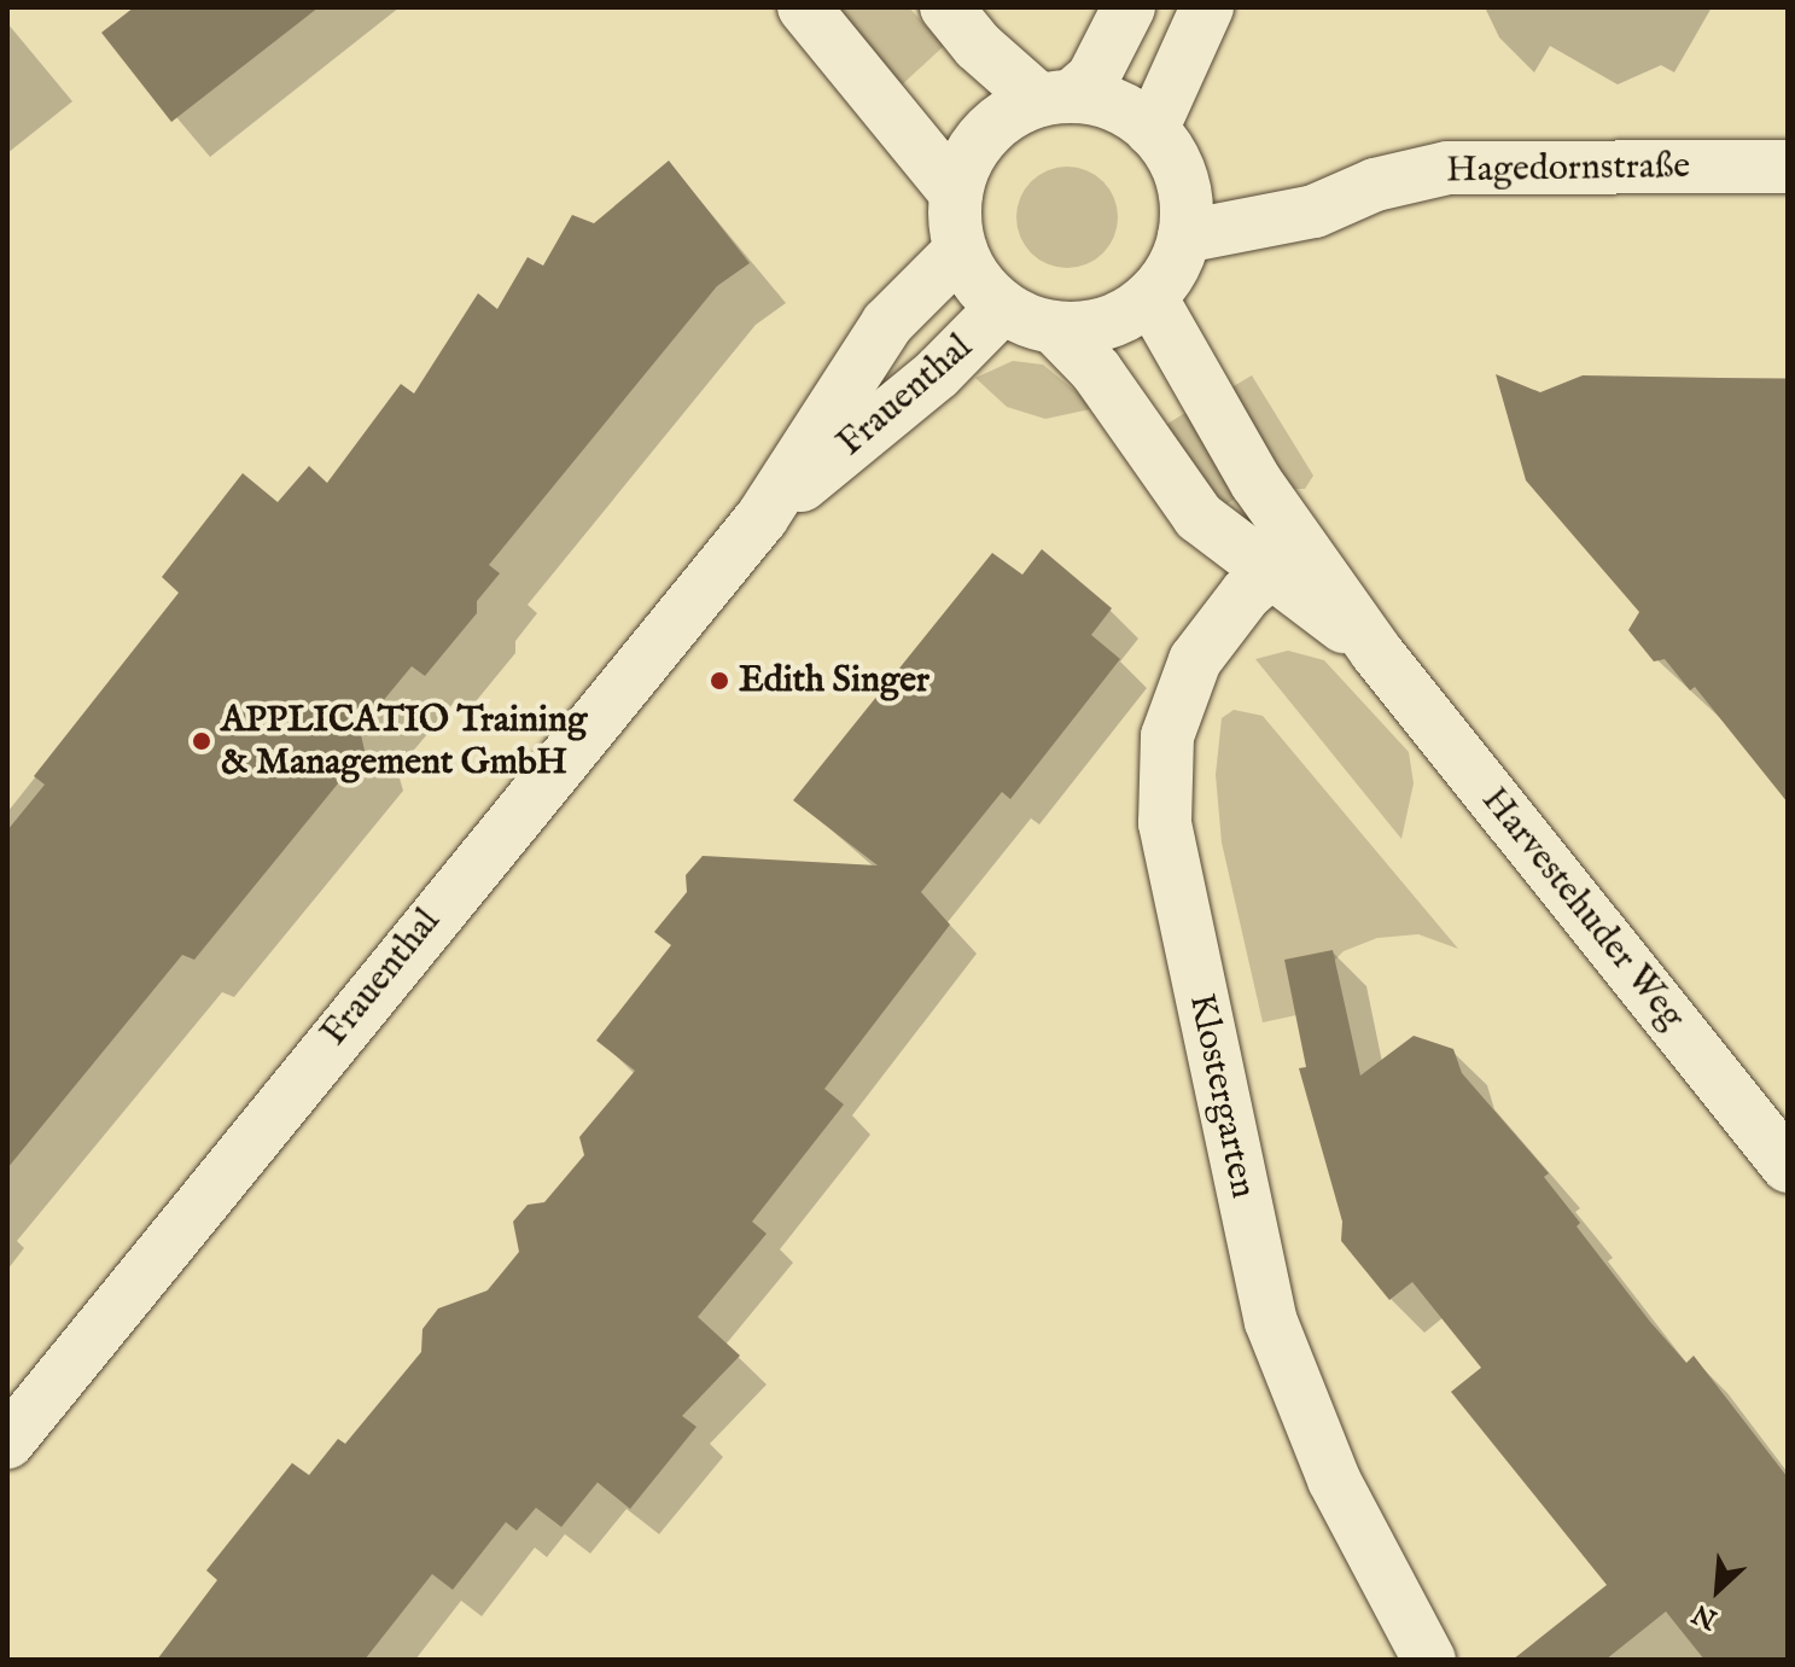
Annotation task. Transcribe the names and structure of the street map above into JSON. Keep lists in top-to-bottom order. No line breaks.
{"streets":{"street":["Hagedornstraße","Frauenthal","Harvestehuder Weg","Klostergarten"]},"crossings":[["Hagedornstraße","Frauenthal"],["Hagedornstraße","Harvestehuder Weg"],["Frauenthal","Harvestehuder Weg"],["Harvestehuder Weg","Klostergarten"]],"places":["Edith Singer","APPLICATIO Training & Management GmbH"],"north":"bottom left"}
